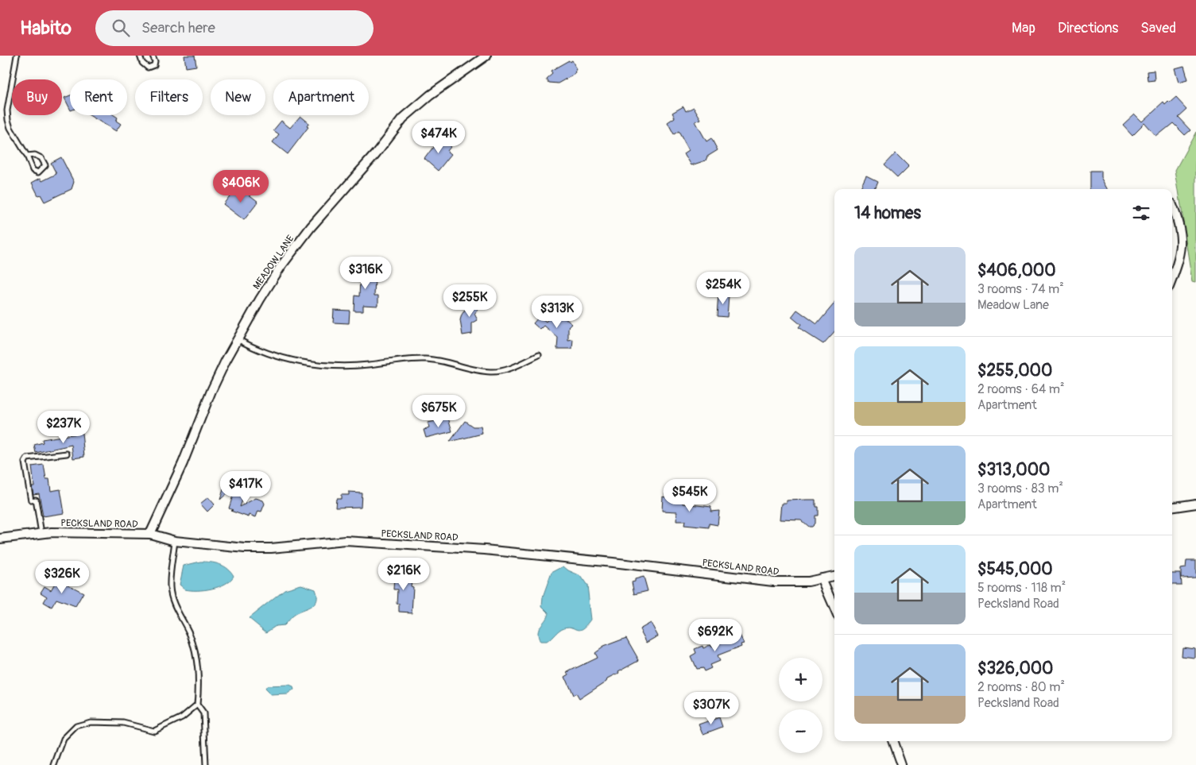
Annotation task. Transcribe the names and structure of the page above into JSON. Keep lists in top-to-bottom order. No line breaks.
{"streets":{"street":["MEADOW LANE","PECKSLAND ROAD"]},"crossings":[["MEADOW LANE","PECKSLAND ROAD"]],"page":{"header":"Habito","search":"Search here","nav":["Map","Directions","Saved"],"chip":["Buy","Rent","Filters","New","Apartment"],"price":["$474K","$406K","$316K","$254K","$255K","$313K","$675K","$237K","$417K","$545K","$216K","$326K","$692K","$307K"],"heading":"14 homes","list":[{"name":"$406,000","note":"3 rooms · 74 m² · Meadow Lane"},{"name":"$255,000","note":"2 rooms · 64 m² · Apartment"},{"name":"$313,000","note":"3 rooms · 83 m² · Apartment"},{"name":"$545,000","note":"5 rooms · 118 m² · Pecksland Road"},{"name":"$326,000","note":"2 rooms · 80 m² · Pecksland Road"}],"map_buttons":["+","−"]}}
